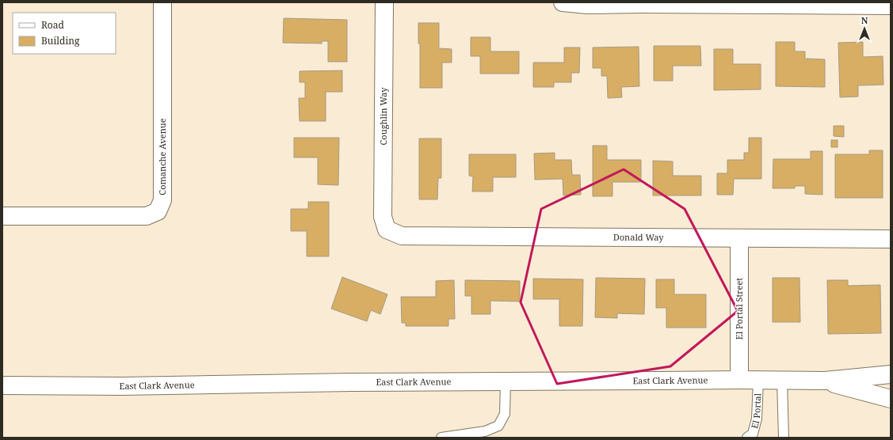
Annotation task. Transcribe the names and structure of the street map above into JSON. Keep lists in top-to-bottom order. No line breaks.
{"streets":{"street":["Coughlin Way","Comanche Avenue","Donald Way","El Portal Street","East Clark Avenue"],"lane":["El Portal"]},"crossings":[["Coughlin Way","Donald Way"],["Donald Way","El Portal Street"],["El Portal Street","East Clark Avenue"],["East Clark Avenue","El Portal"]],"legend":["Road","Building"],"north":"top"}
